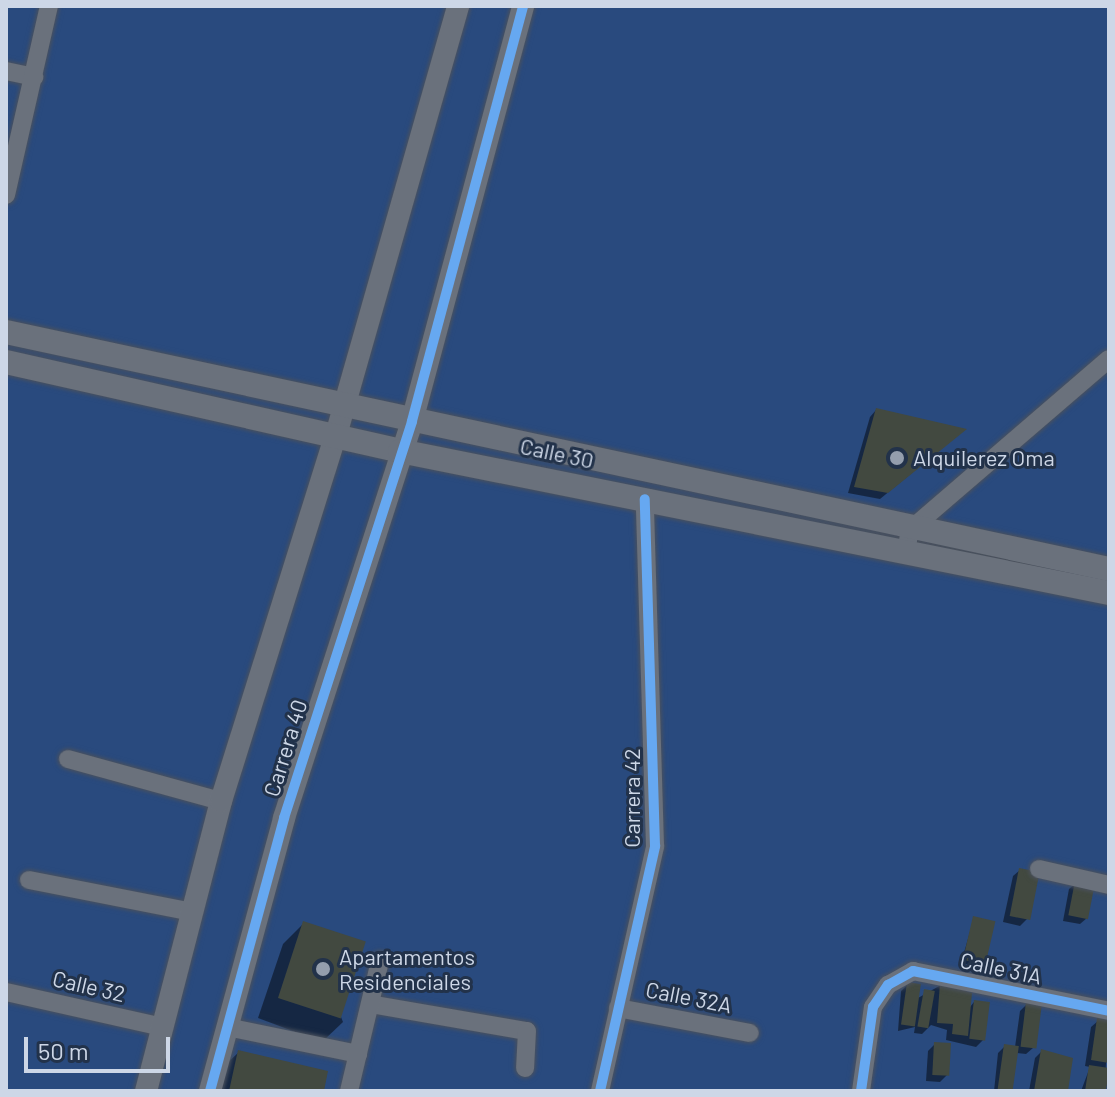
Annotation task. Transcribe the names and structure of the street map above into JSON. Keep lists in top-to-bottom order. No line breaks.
{"streets":{"main road":["Calle 30"],"street":["Carrera 40","Carrera 42","Calle 31A","Calle 32","Calle 32A"]},"crossings":[["Calle 30","Carrera 40"],["Calle 30","Carrera 42"],["Carrera 42","Calle 32A"]],"places":["Alquilerez Oma","Apartamentos Residenciales"],"scale_bar":"50 m"}
